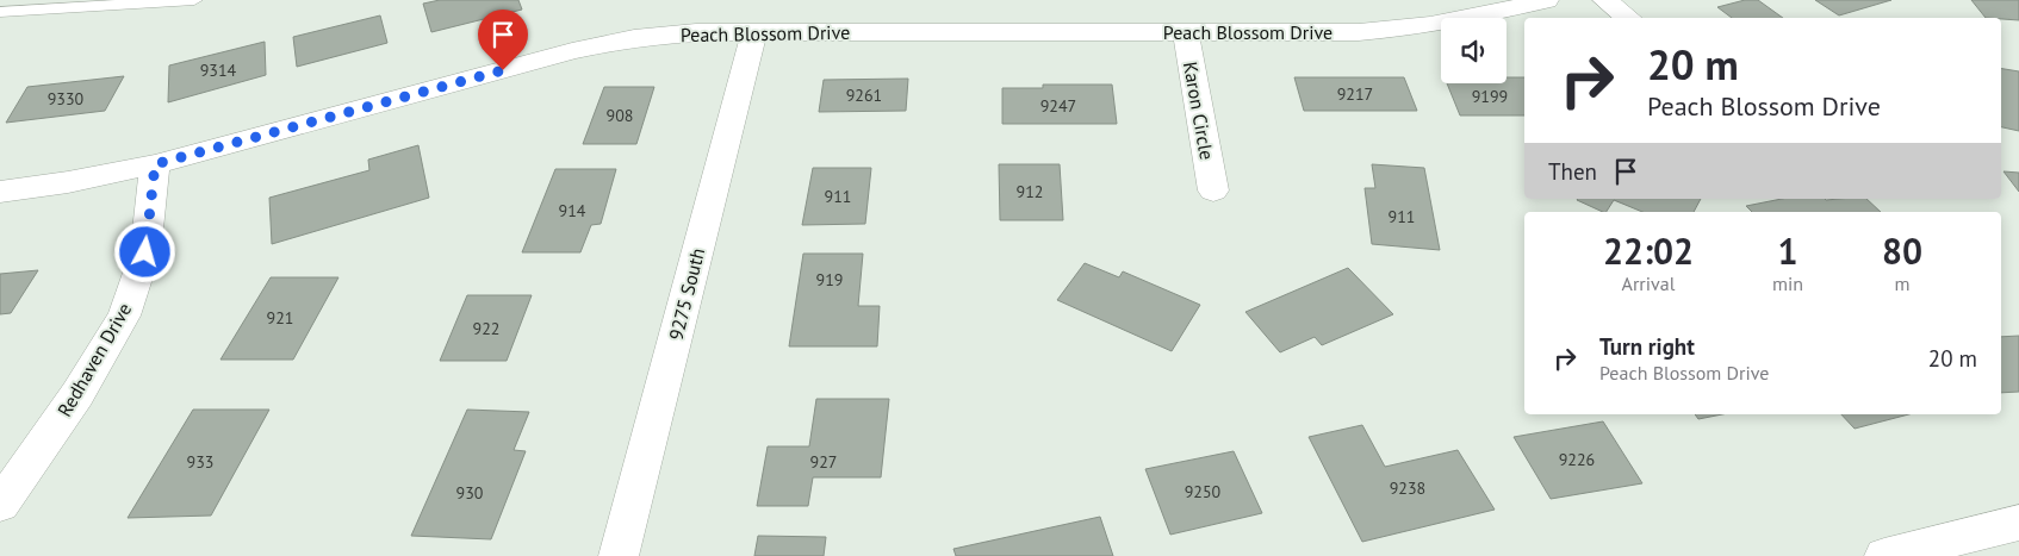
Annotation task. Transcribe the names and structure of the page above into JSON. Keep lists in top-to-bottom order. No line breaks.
{"streets":{"street":["Peach Blossom Drive","Karon Circle","9275 South","Redhaven Drive"]},"crossings":[["Peach Blossom Drive","Karon Circle"],["Peach Blossom Drive","9275 South"],["Peach Blossom Drive","Redhaven Drive"]],"house_numbers":["9314","9217","9261","9199","9330","9247","908","912","911","914","911","919","921","922","9226","933","927","9238","9250","930"],"page":{"turn":["20 m","Peach Blossom Drive"],"then":"Then","eta":["22:02","Arrival","1","min","80","m"],"list":[{"name":"Turn right","note":"Peach Blossom Drive","value":"20 m"}]}}
